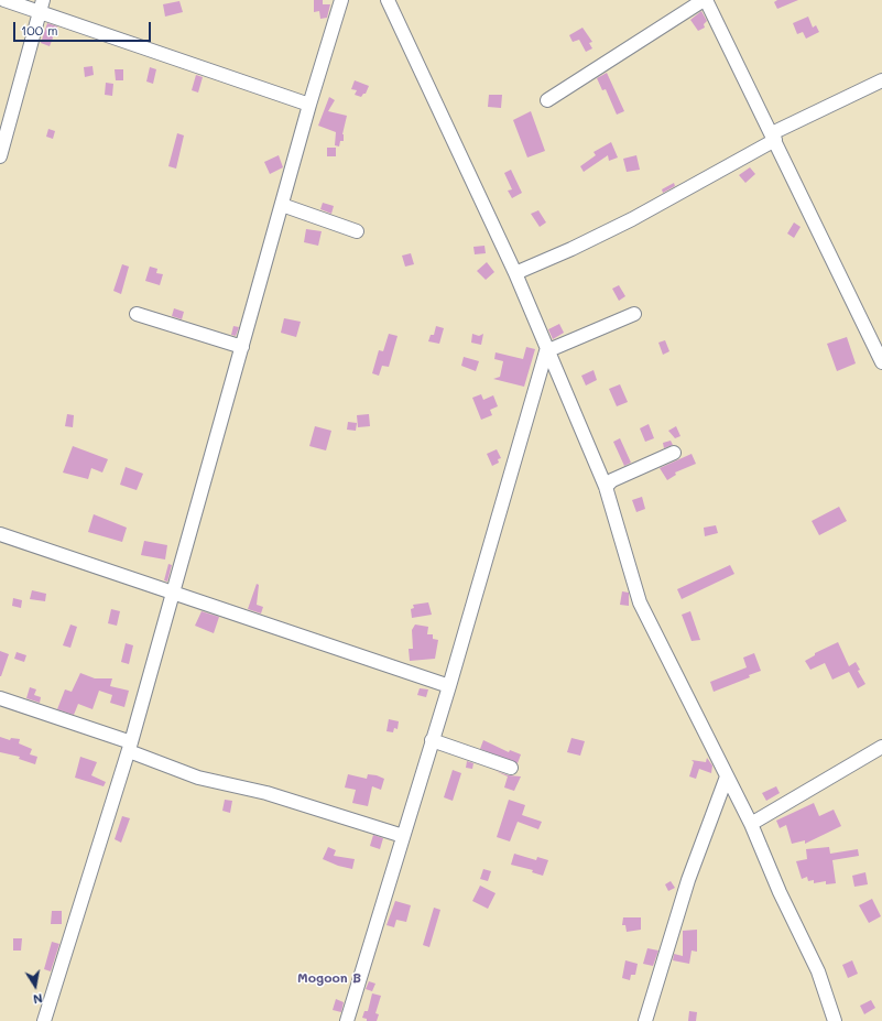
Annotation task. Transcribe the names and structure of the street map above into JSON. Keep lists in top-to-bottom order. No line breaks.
{"districts":["Mogoon B"],"scale_bar":"100 m","north":"bottom"}
